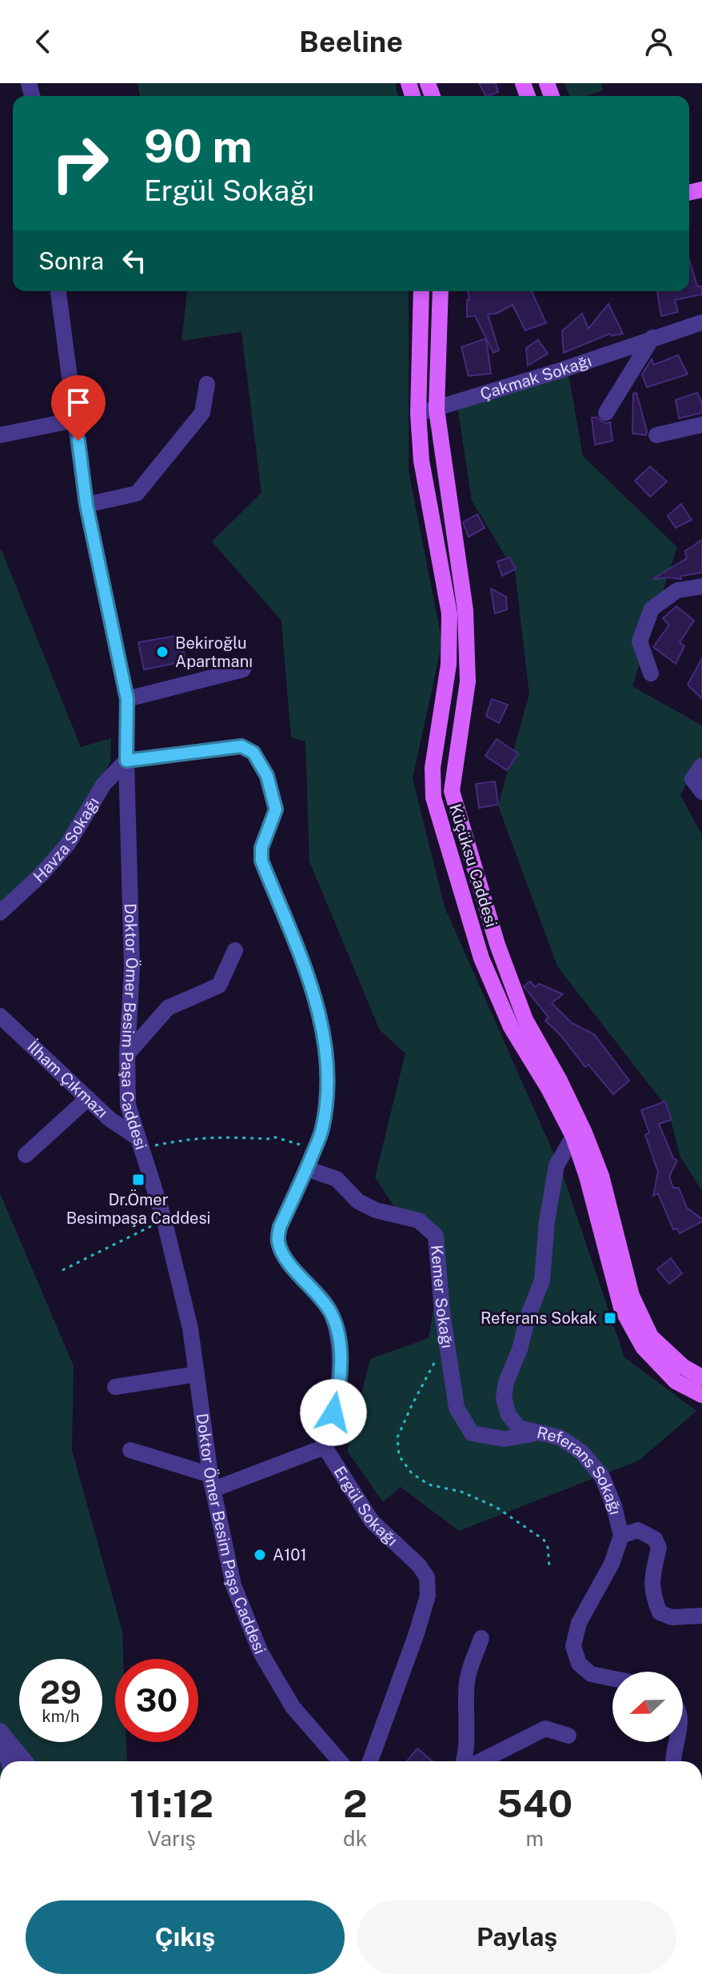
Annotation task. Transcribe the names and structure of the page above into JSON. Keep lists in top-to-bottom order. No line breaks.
{"streets":{"main road":["Küçüksu Caddesi"],"street":["Çakmak Sokağı","Havza Sokağı","Doktor Ömer Besim Paşa Caddesi","İlham Çıkmazı","Kemer Sokağı","Referans Sokağı","Ergül Sokağı"]},"crossings":[["Çakmak Sokağı","Küçüksu Caddesi"],["Havza Sokağı","Doktor Ömer Besim Paşa Caddesi"],["Küçüksu Caddesi","Referans Sokağı"],["Doktor Ömer Besim Paşa Caddesi","İlham Çıkmazı"],["Kemer Sokağı","Referans Sokağı"]],"places":{"other":["Bekiroğlu Apartmanı","A101"],"transit":["Dr.Ömer Besimpaşa Caddesi","Referans Sokak"]},"north":"left","page":{"header":"Beeline","turn":["90 m","Ergül Sokağı"],"then":"Sonra","speed":"29 km/h","limit":"30","eta":["11:12","Varış","2","dk","540","m"],"buttons":["Çıkış","Paylaş"]}}
